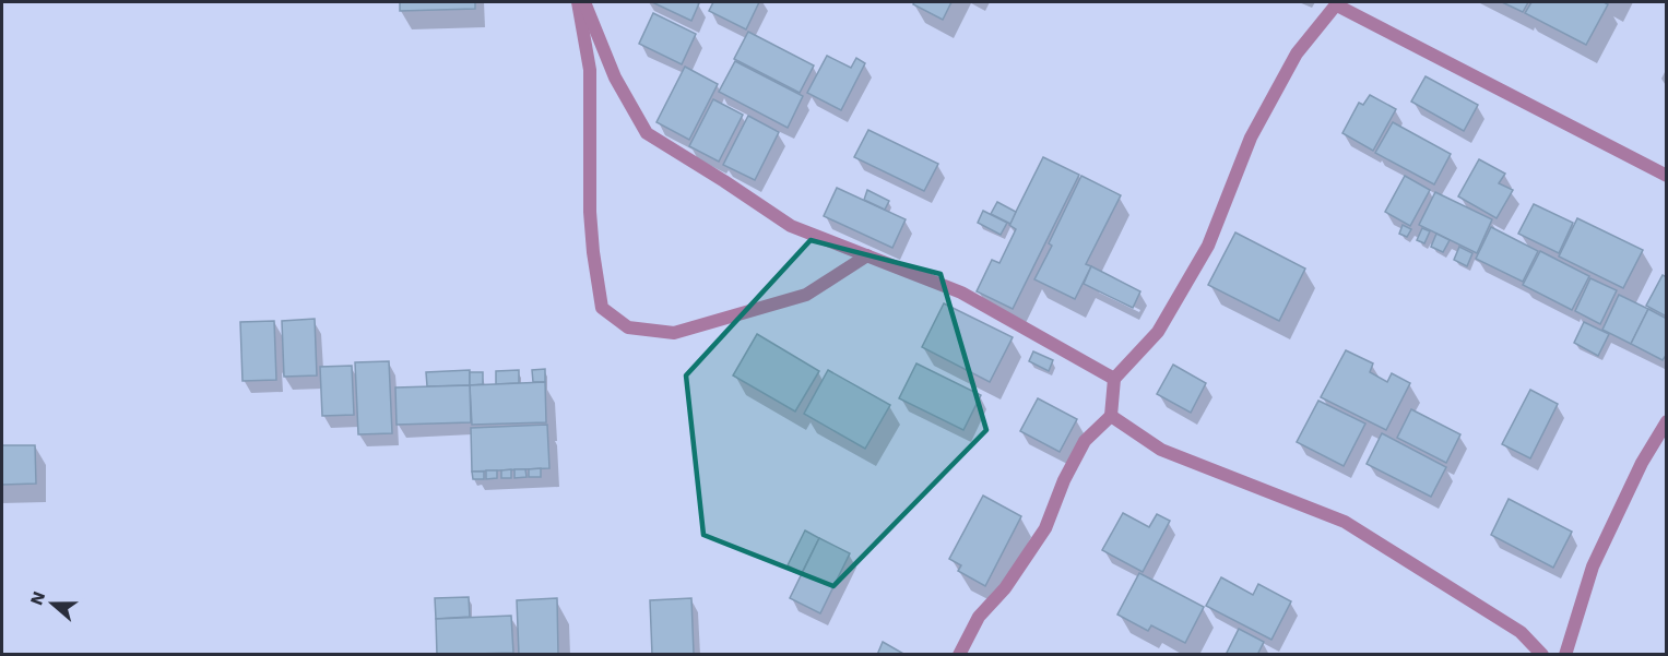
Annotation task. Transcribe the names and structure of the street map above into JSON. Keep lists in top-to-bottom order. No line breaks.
{"north":"left"}
